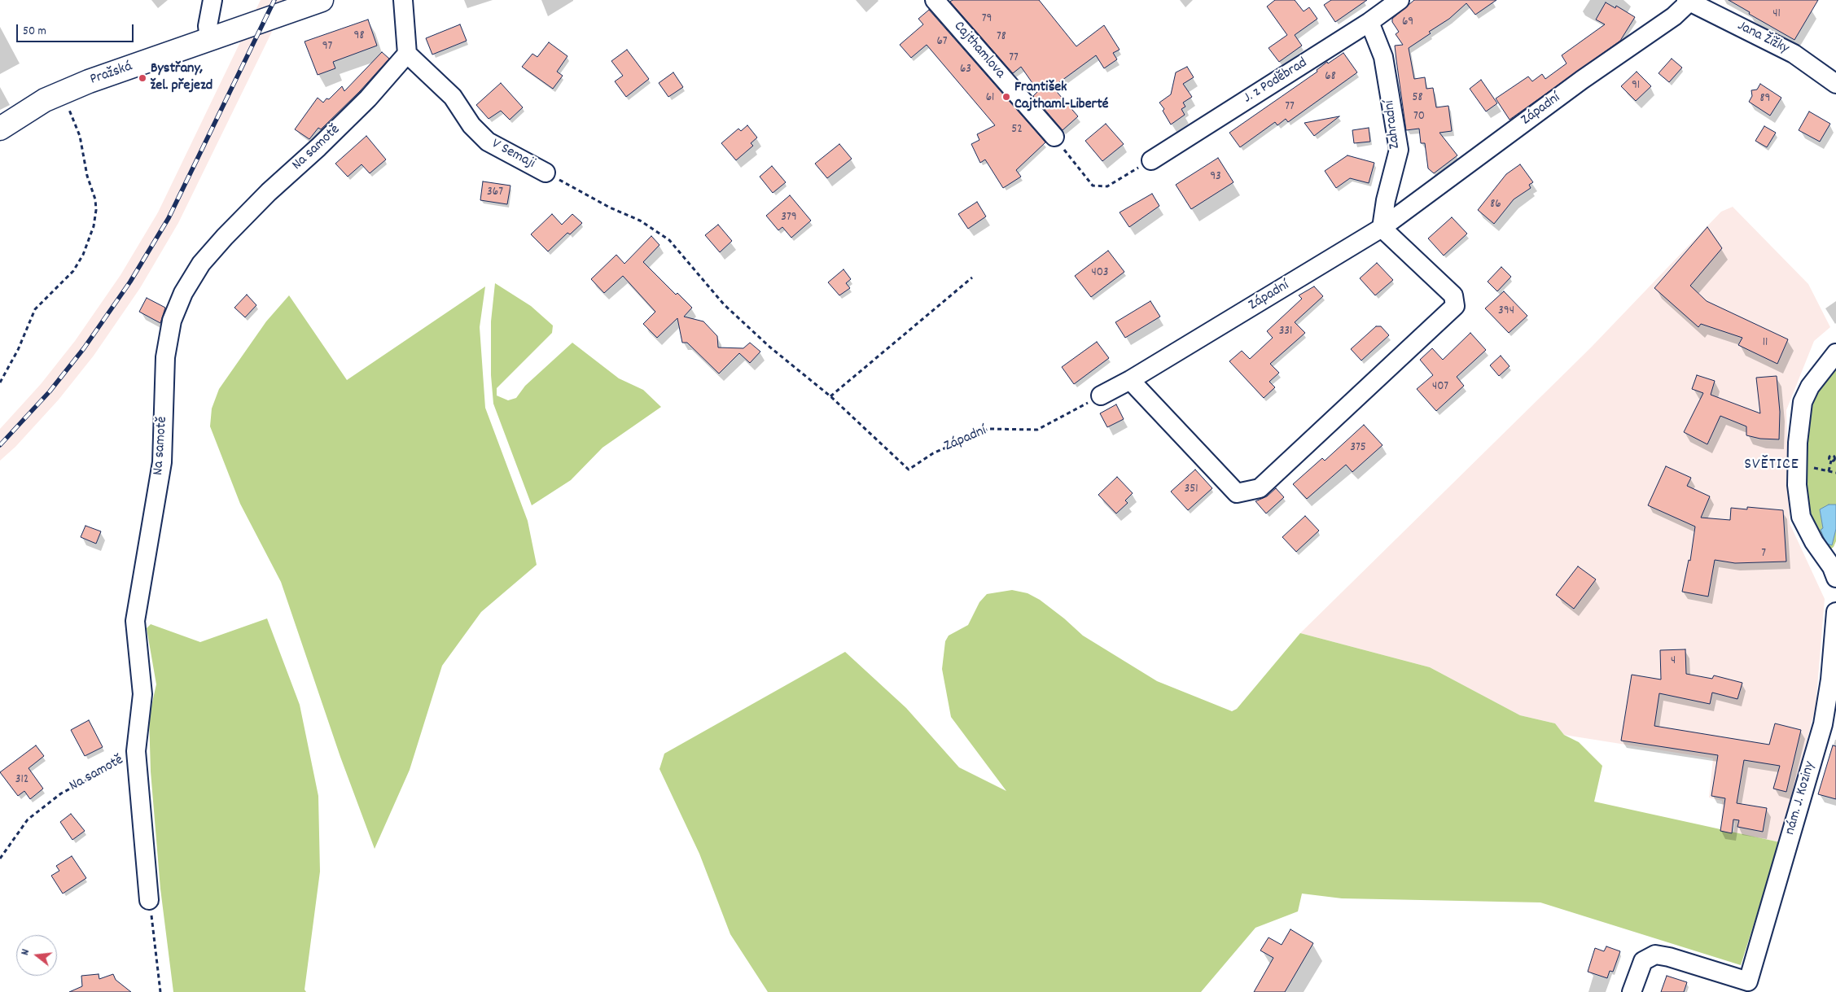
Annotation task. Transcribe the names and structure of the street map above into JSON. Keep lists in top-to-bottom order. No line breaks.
{"streets":{"street":["Jana Žižky","Cajthamlova","Pražská","J. z Poděbrad","Západní","Zahradní","Na samotě","V Semaji","nám. J. Koziny"]},"crossings":[["Jana Žižky","Západní"],["J. z Poděbrad","Zahradní"],["Západní","Zahradní"],["Západní","V Semaji"],["Na samotě","V Semaji"]],"districts":["SVĚTICE"],"places":["Bystřany, žel. přejezd","František Cajthaml-Liberté"],"house_numbers":["41","79","69","98","78","67","97","77","63","68","91","61","58","89","77","70","52","93","367","86","379","403","394","331","11","407","375","351","7","4","312"],"scale_bar":"50 m","north":"left"}
